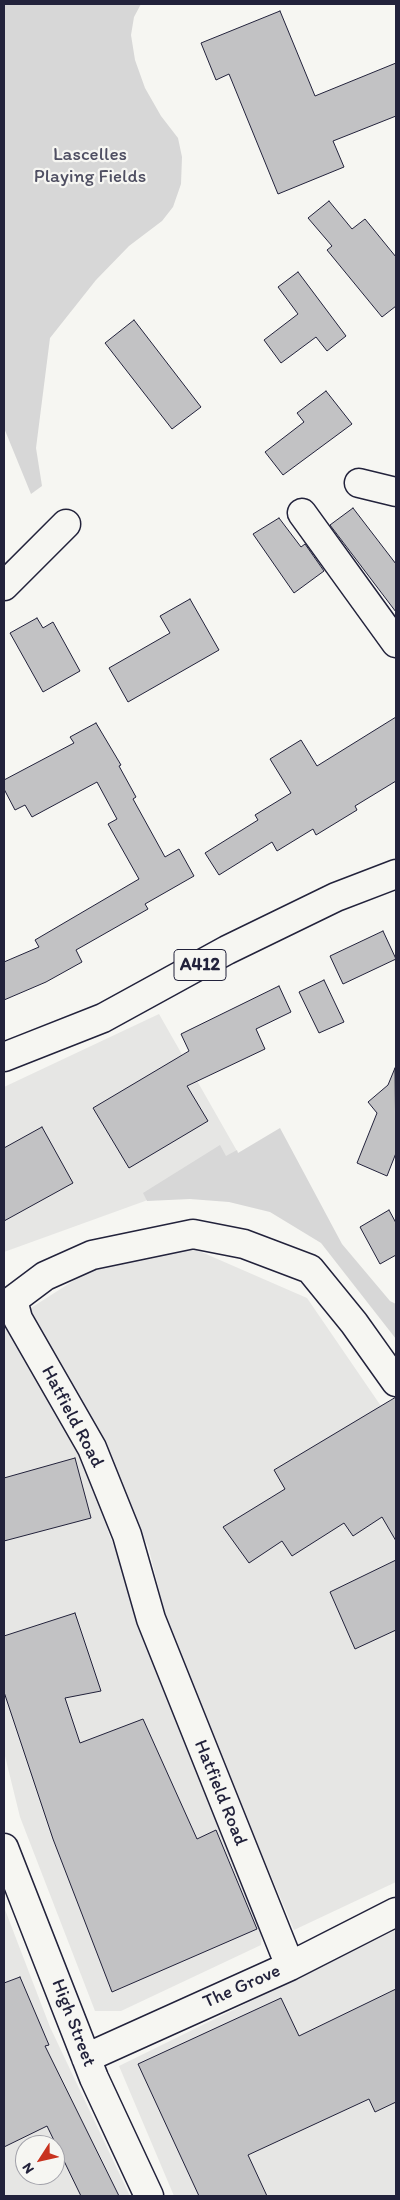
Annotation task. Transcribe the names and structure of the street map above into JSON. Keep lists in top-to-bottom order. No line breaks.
{"streets":{"street":["A412","Hatfield Road","The Grove","High Street"]},"crossings":[["Hatfield Road","The Grove"],["The Grove","High Street"]],"parks":["Lascelles Playing Fields"],"north":"bottom left"}
